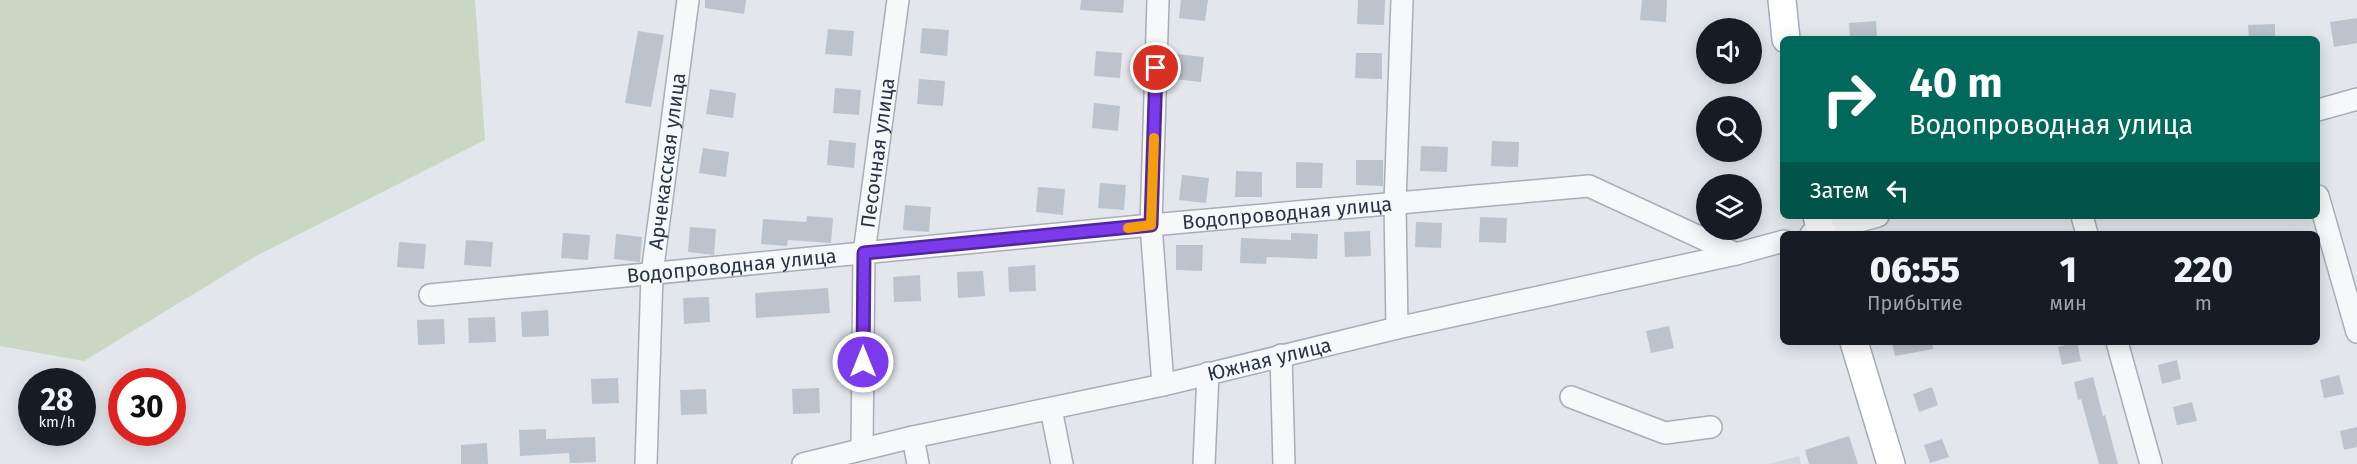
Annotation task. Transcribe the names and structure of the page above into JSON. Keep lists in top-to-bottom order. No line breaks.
{"streets":{"street":["Песочная улица","Арчекасская улица","Водопроводная улица","Южная улица"]},"crossings":[["Песочная улица","Водопроводная улица"],["Песочная улица","Южная улица"],["Арчекасская улица","Водопроводная улица"],["Водопроводная улица","Южная улица"]],"page":{"turn":["40 m","Водопроводная улица"],"then":"Затем","eta":["06:55","Прибытие","1","мин","220","m"],"speed":"28 km/h","limit":"30"}}
